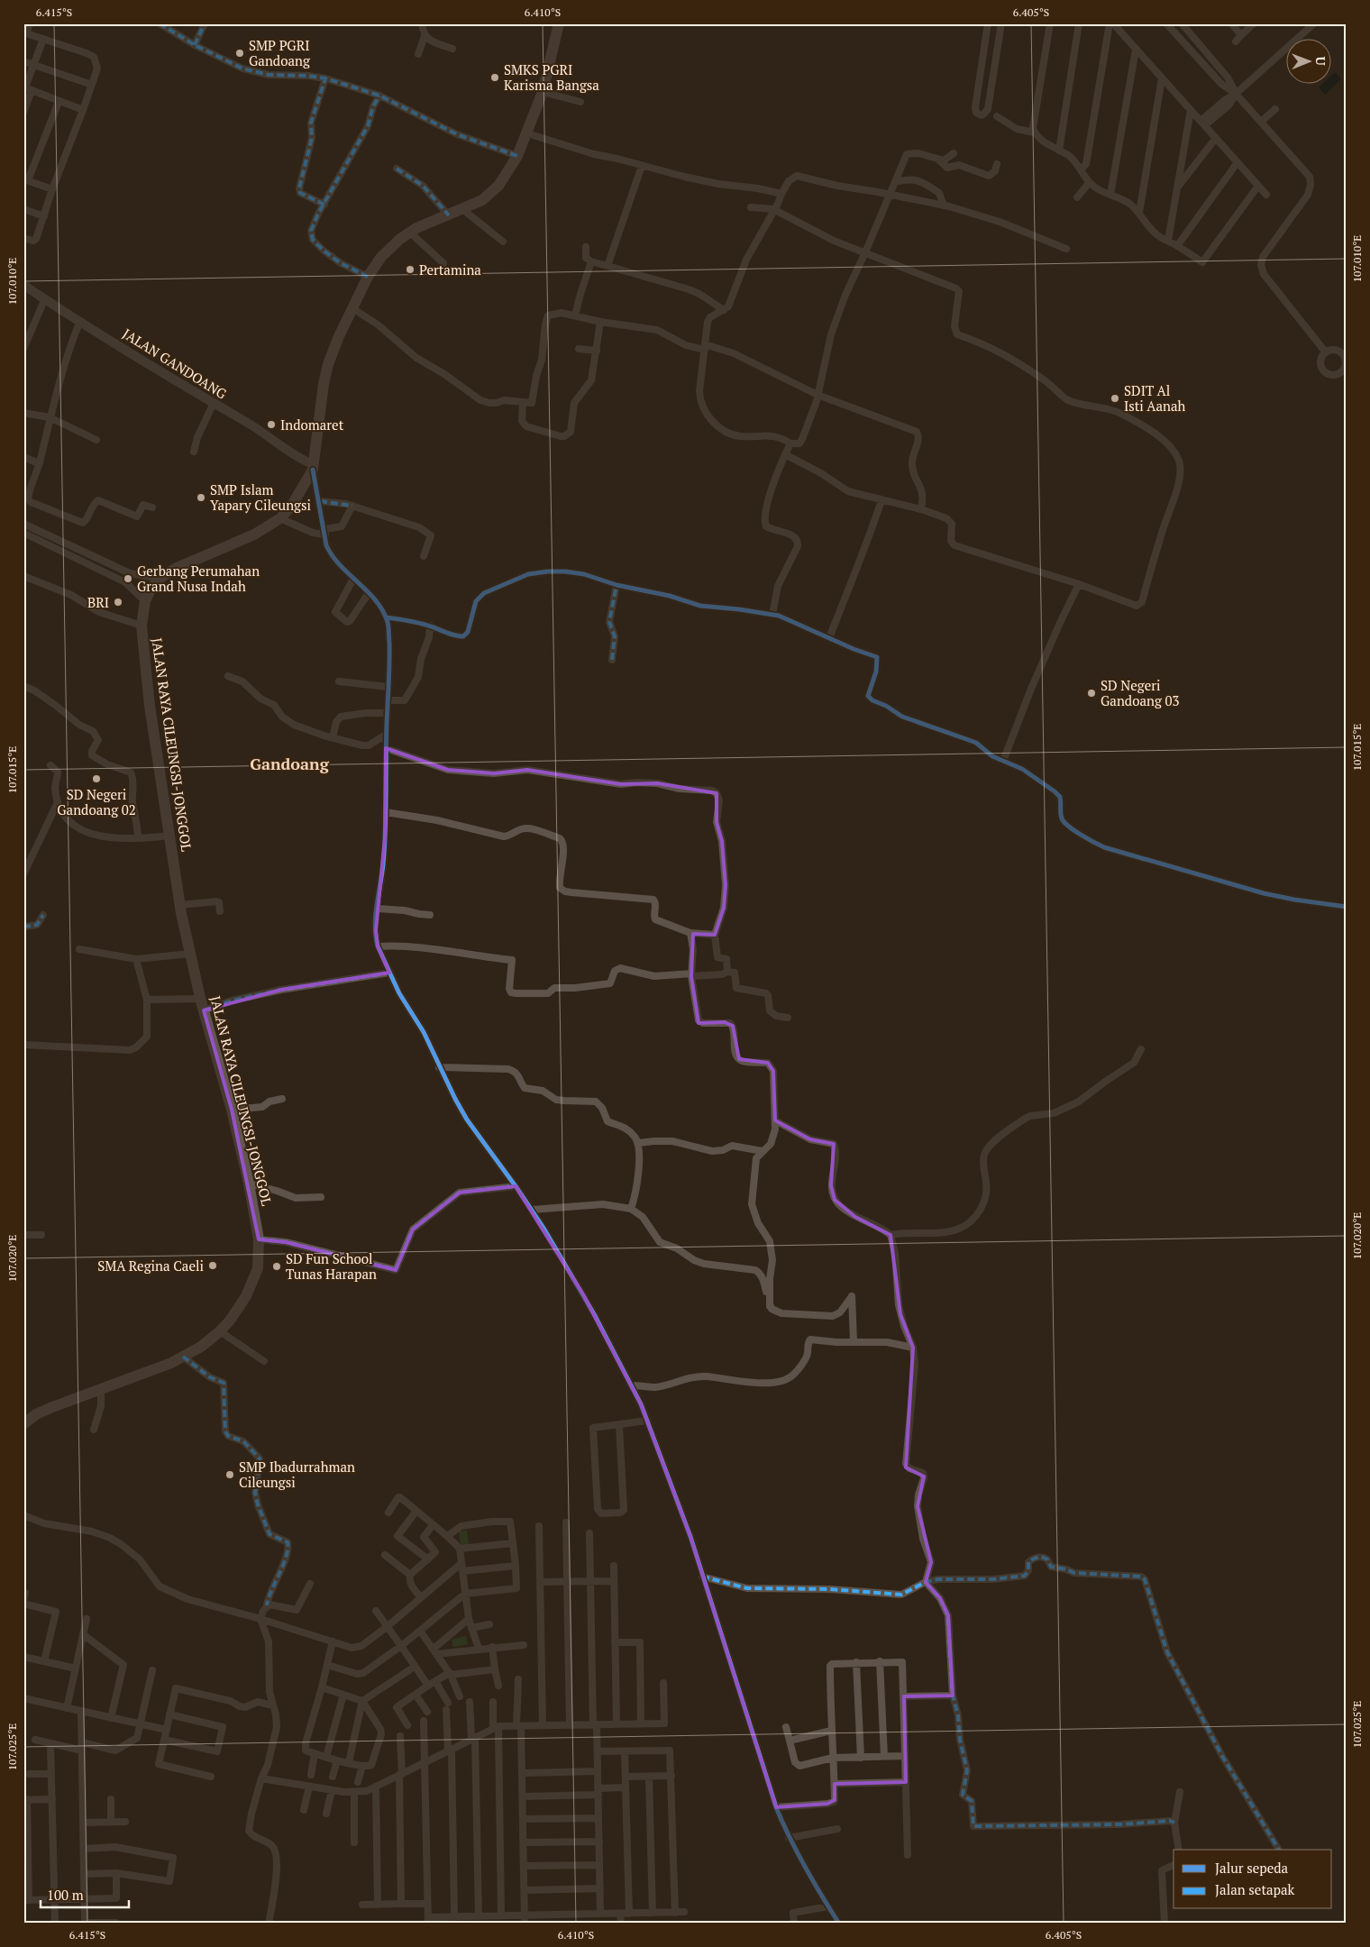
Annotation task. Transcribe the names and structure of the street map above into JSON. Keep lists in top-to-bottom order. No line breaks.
{"streets":{"main road":["JALAN RAYA CILEUNGSI-JONGGOL"],"street":["JALAN GANDOANG"]},"crossings":[["JALAN GANDOANG","JALAN RAYA CILEUNGSI-JONGGOL"]],"districts":["Gandoang"],"places":["SMP PGRI Gandoang","SMKS PGRI Karisma Bangsa","Pertamina","SDIT Al Isti Aanah","Indomaret","SMP Islam Yapary Cileungsi","Gerbang Perumahan Grand Nusa Indah","BRI","SD Negeri Gandoang 03","SD Negeri Gandoang 02","SMA Regina Caeli","SD Fun School Tunas Harapan","SMP Ibadurrahman Cileungsi"],"legend":["Jalur sepeda","Jalan setapak"],"scale_bar":"100 m","north":"right","coordinates":["6.415°S","6.410°S","6.405°S","107.010°E","107.015°E","107.020°E","107.025°E"]}
